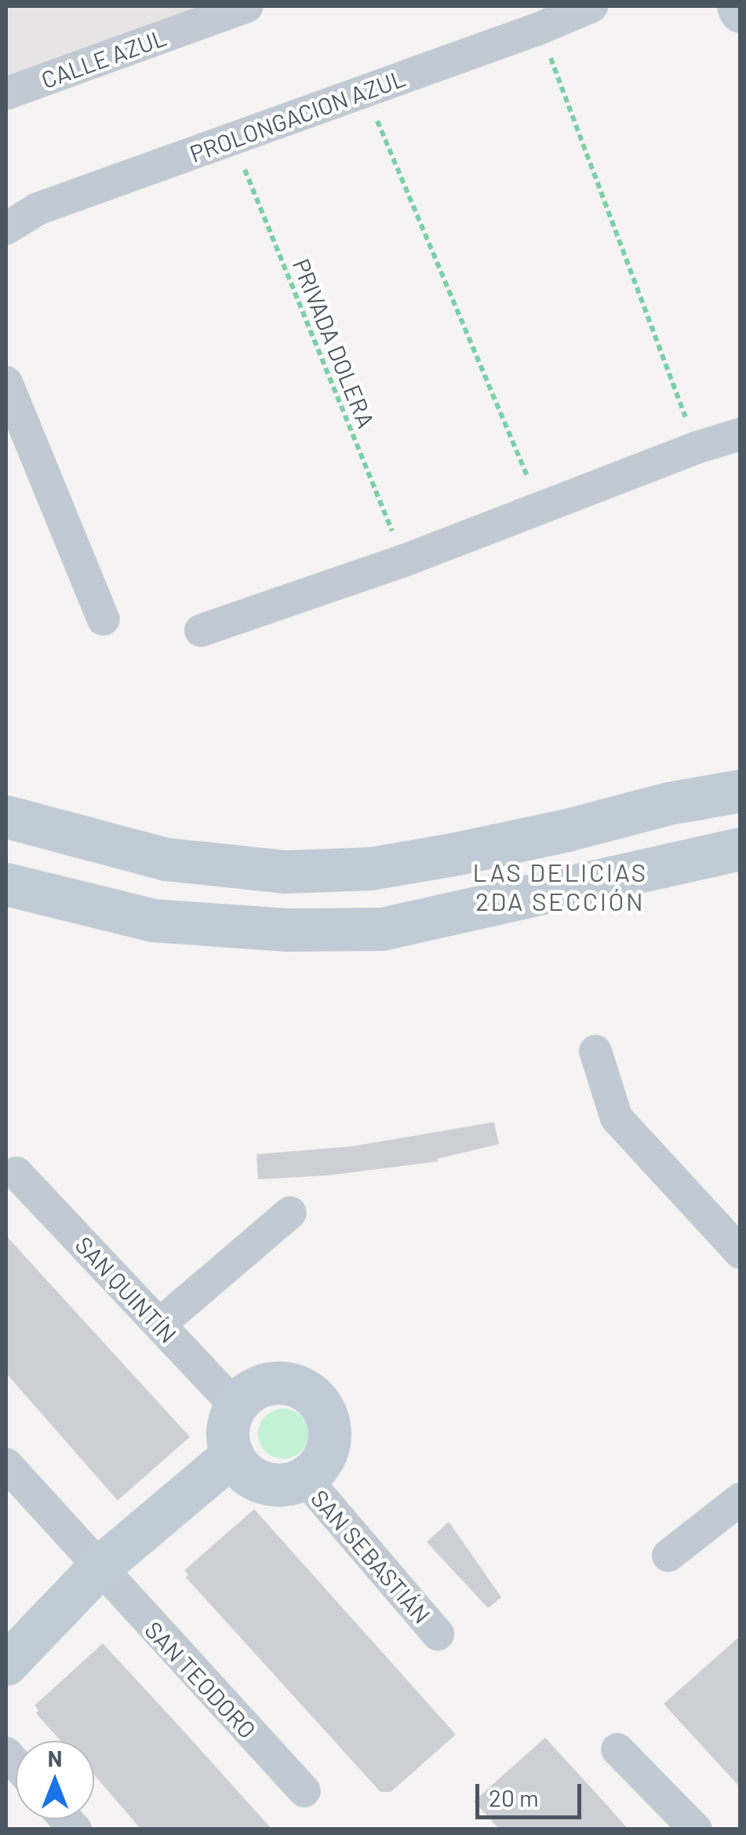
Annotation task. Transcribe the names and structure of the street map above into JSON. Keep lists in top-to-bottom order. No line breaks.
{"streets":{"street":["CALLE AZUL","PROLONGACION AZUL","SAN QUINTÍN","SAN SEBASTIÁN","SAN TEODORO"],"path":["PRIVADA DOLERA"]},"crossings":[["PROLONGACION AZUL","PRIVADA DOLERA"],["SAN QUINTÍN","SAN SEBASTIÁN"]],"districts":["LAS DELICIAS 2DA SECCIÓN"],"scale_bar":"20 m","north":"top"}
